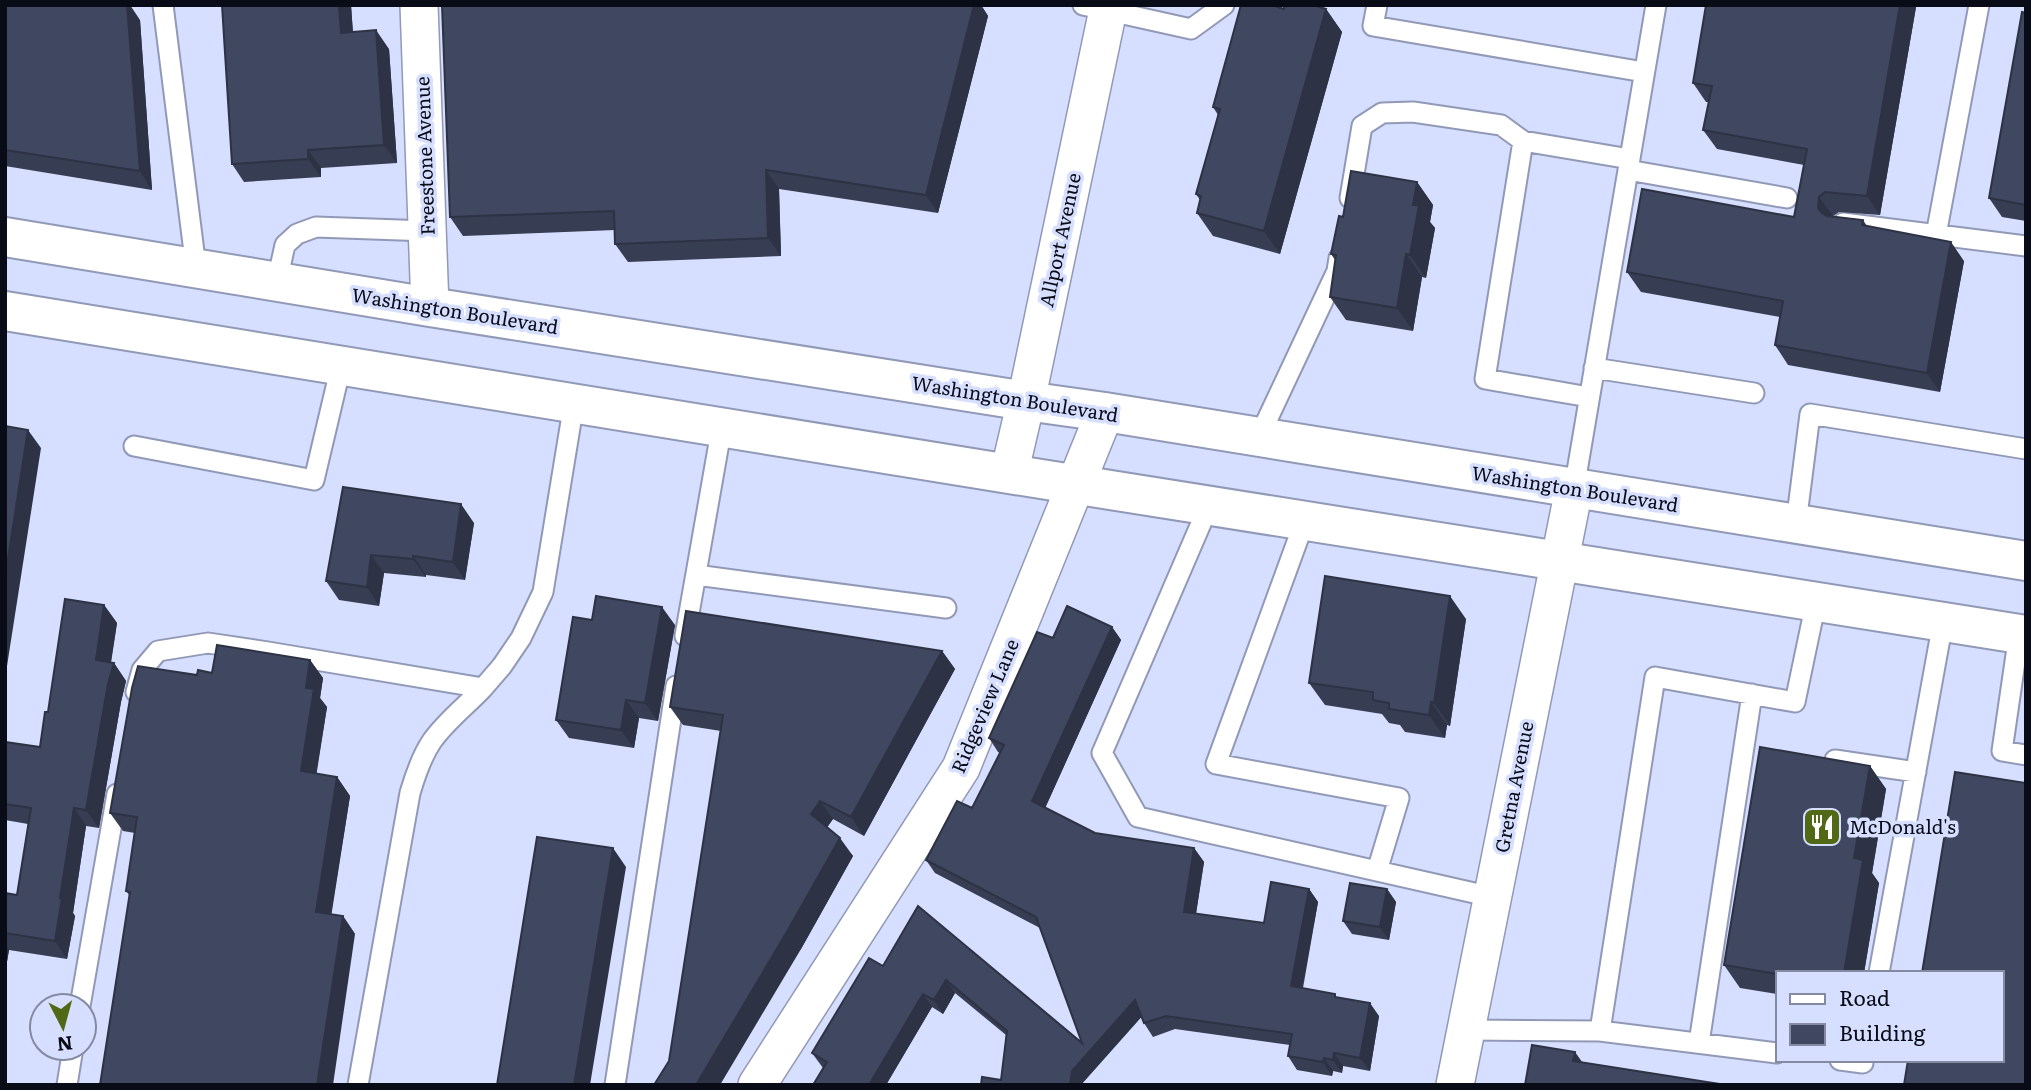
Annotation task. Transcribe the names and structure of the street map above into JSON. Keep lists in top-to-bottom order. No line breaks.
{"streets":{"main road":["Washington Boulevard"],"street":["Freestone Avenue","Allport Avenue","Ridgeview Lane","Gretna Avenue"]},"crossings":[["Freestone Avenue","Washington Boulevard"],["Allport Avenue","Washington Boulevard"],["Washington Boulevard","Ridgeview Lane"],["Washington Boulevard","Gretna Avenue"]],"places":{"restaurant":["McDonald's"]},"legend":["Road","Building"],"north":"bottom"}
